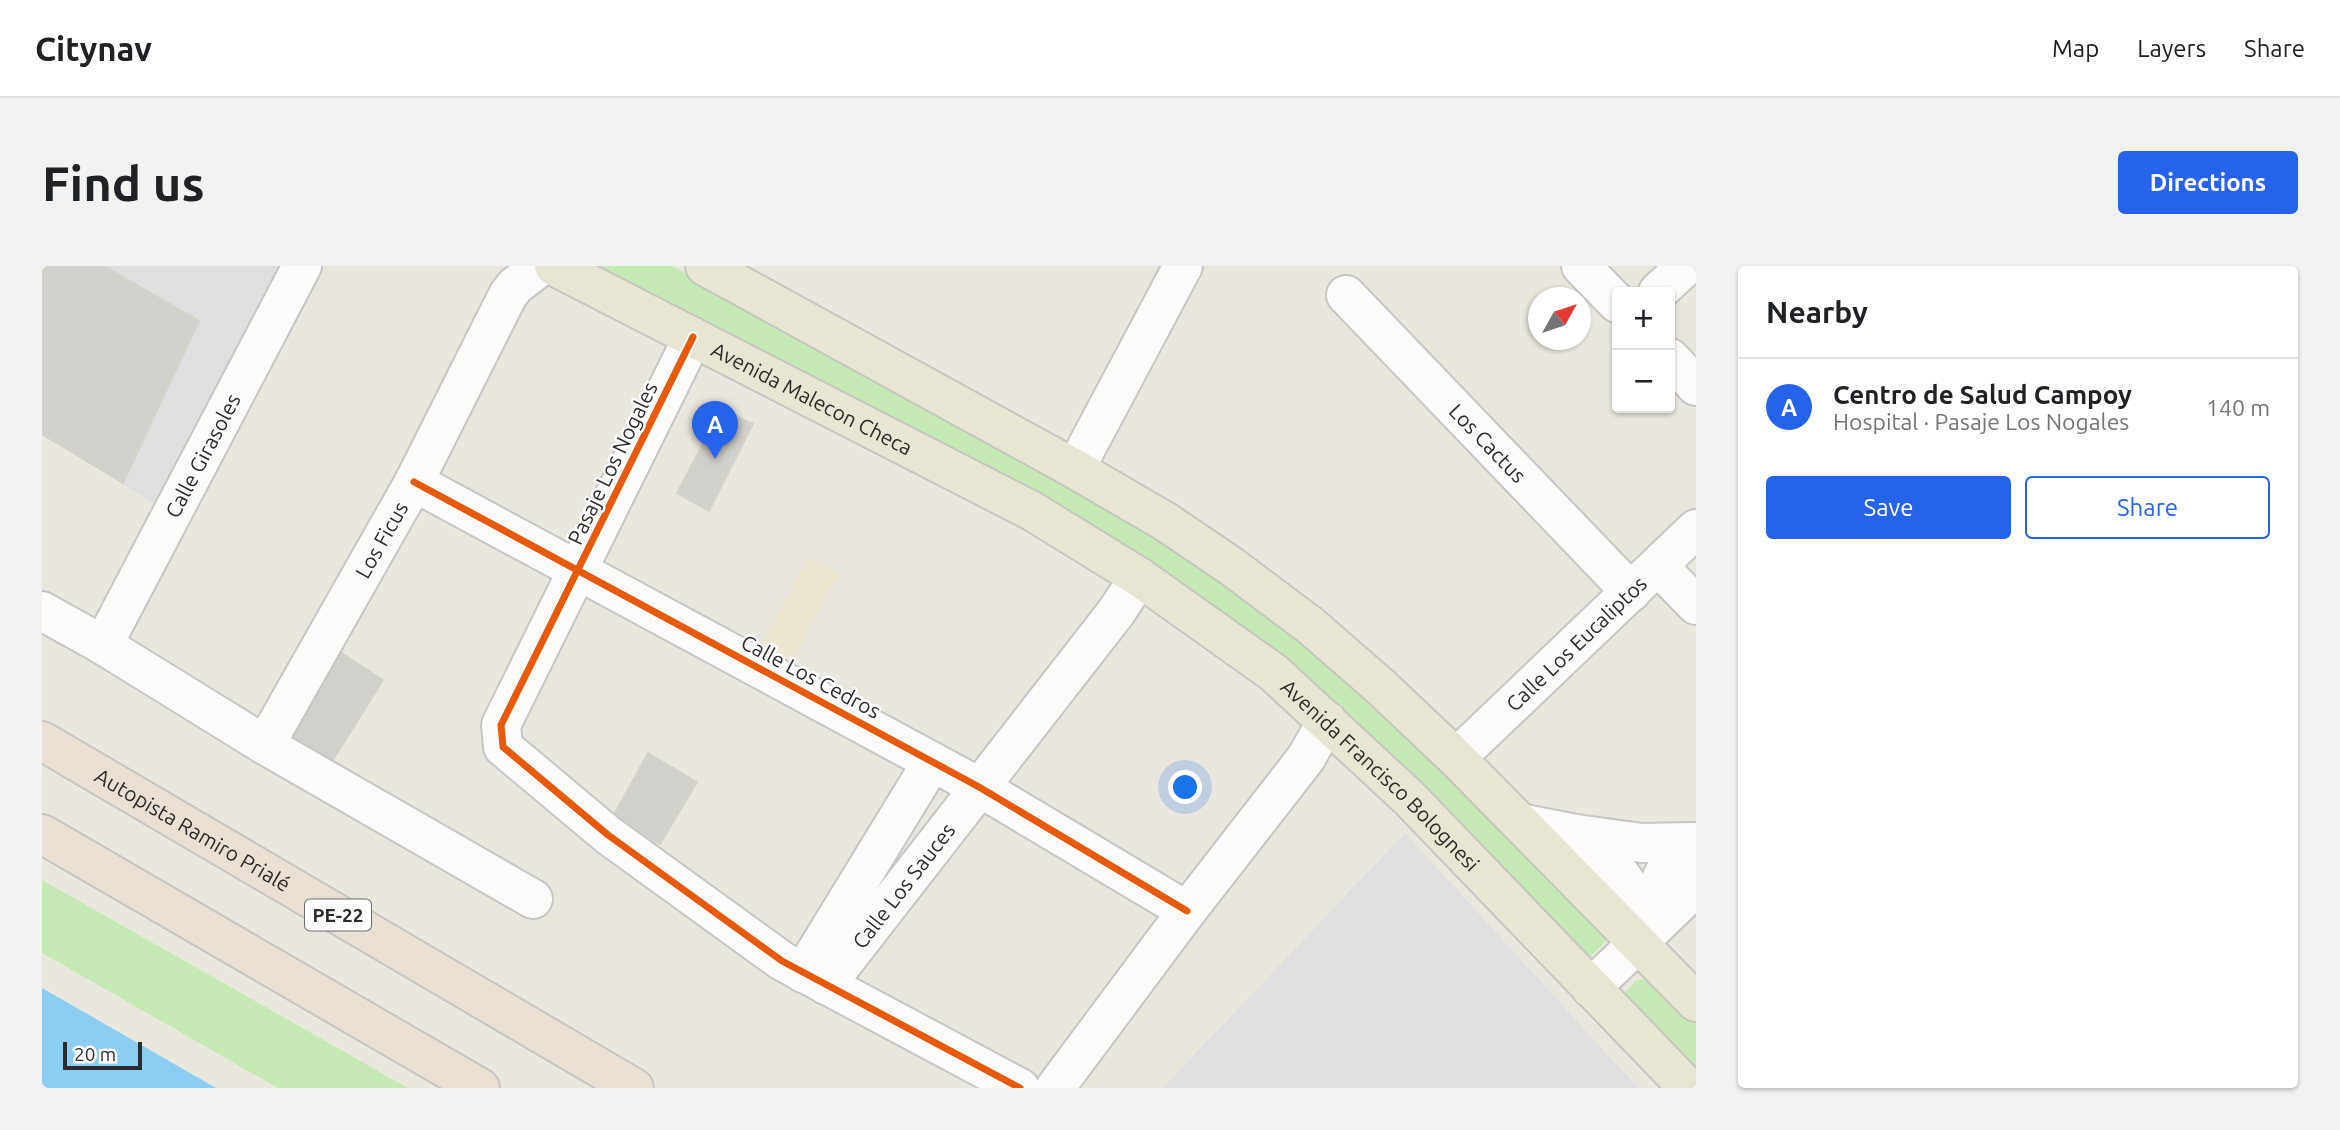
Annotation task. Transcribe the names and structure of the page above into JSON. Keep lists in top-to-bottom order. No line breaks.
{"streets":{"highway":["Autopista Ramiro Prialé","PE-22"],"main road":["Avenida Malecon Checa","Avenida Francisco Bolognesi"],"street":["Los Cactus","Calle Girasoles","Pasaje Los Nogales","Los Ficus","Calle Los Eucaliptos","Calle Los Cedros","Calle Los Sauces"]},"crossings":[["Avenida Malecon Checa","Pasaje Los Nogales"],["Avenida Malecon Checa","Avenida Francisco Bolognesi"],["Los Cactus","Calle Los Eucaliptos"],["Pasaje Los Nogales","Calle Los Cedros"],["Pasaje Los Nogales","Calle Los Sauces"],["Los Ficus","Calle Los Cedros"],["Calle Los Cedros","Calle Los Sauces"],["Avenida Francisco Bolognesi","Calle Los Sauces"]],"scale_bar":"20 m","north":"top right","page":{"header":"Citynav","nav":["Map","Layers","Share"],"buttons":["Directions",["Save","Share"]],"title":"Find us","heading":"Nearby","map_buttons":["+","−"],"list":[{"mark":"A","name":"Centro de Salud Campoy","note":"Hospital · Pasaje Los Nogales","value":"140 m"}],"pins":"A","scale":"20 m"}}
